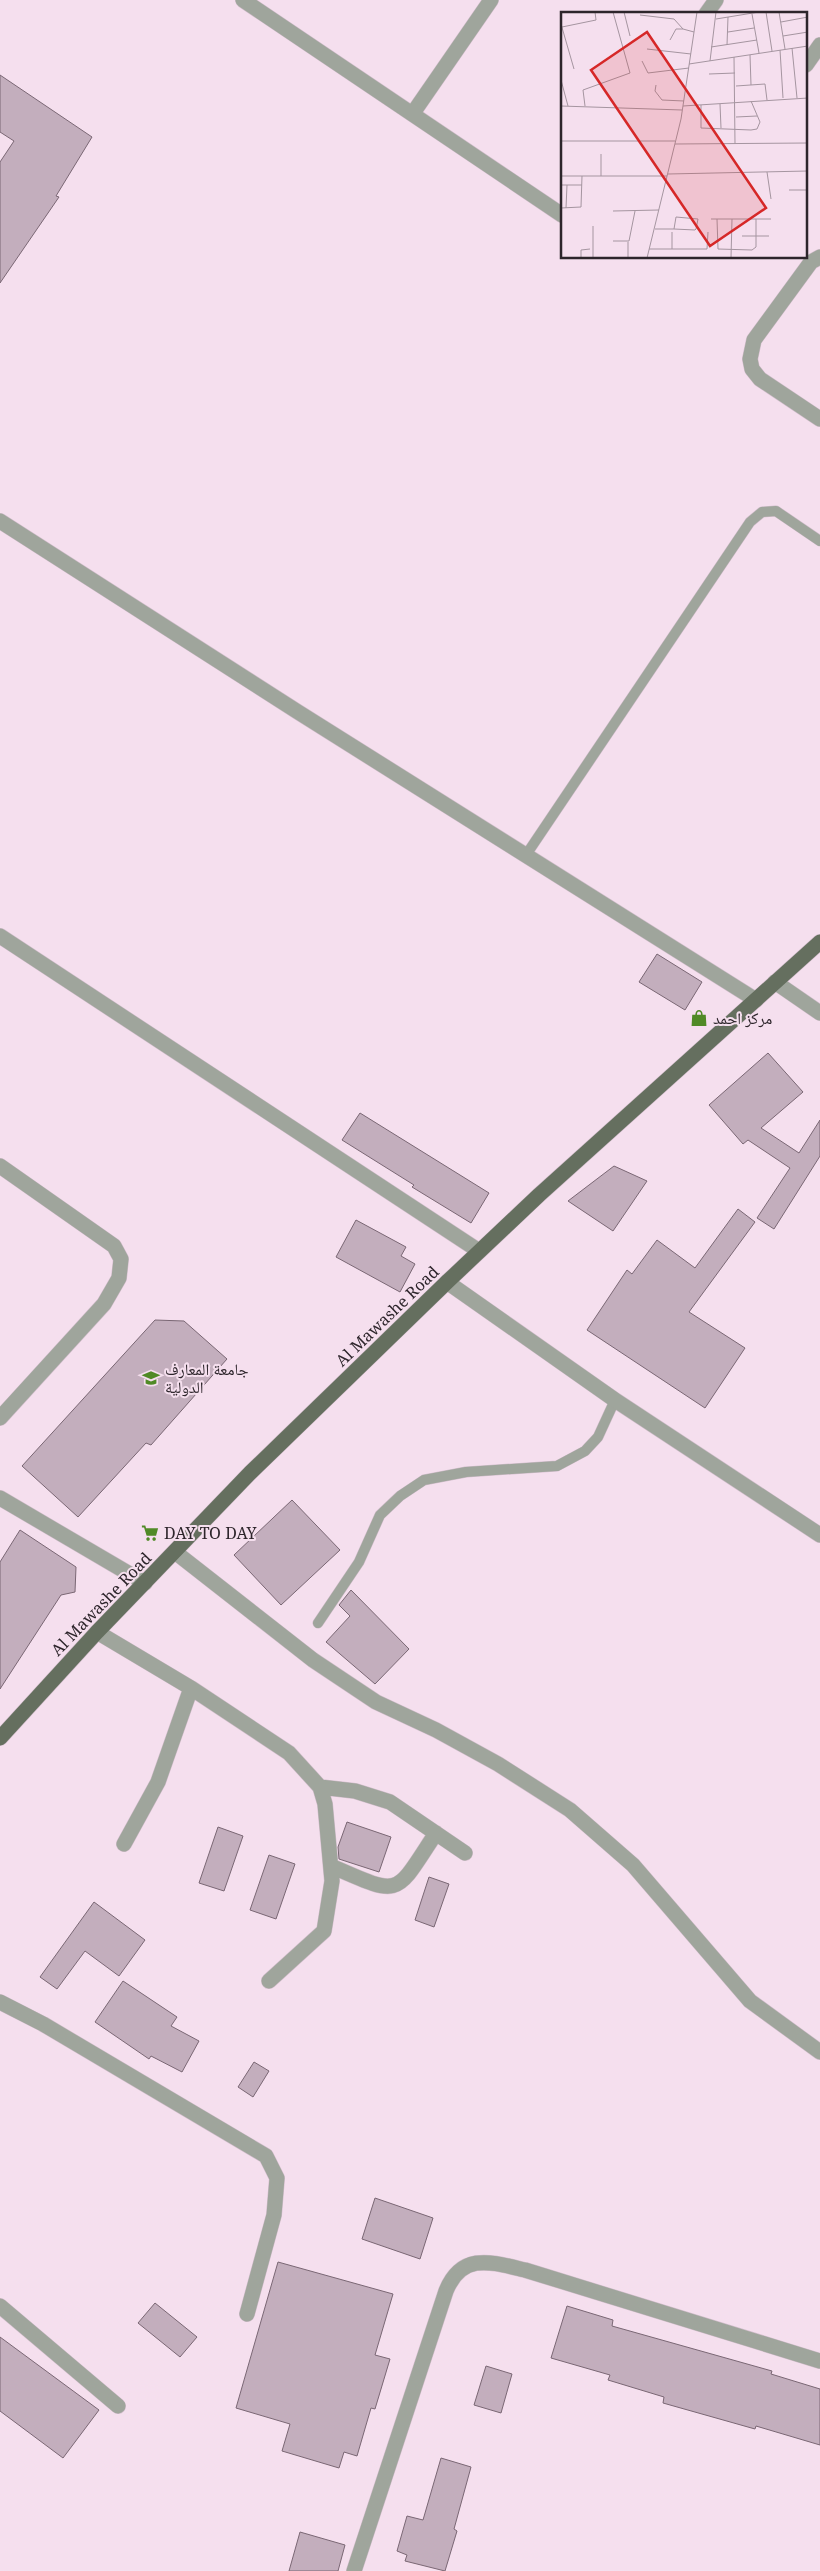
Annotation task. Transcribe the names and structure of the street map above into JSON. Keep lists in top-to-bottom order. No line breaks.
{"streets":{"main road":["Al Mawashe Road"]},"places":{"shop":["مركز احمد"],"school or university":["جامعة المعارف الدولية"],"supermarket":["DAY TO DAY"]}}
